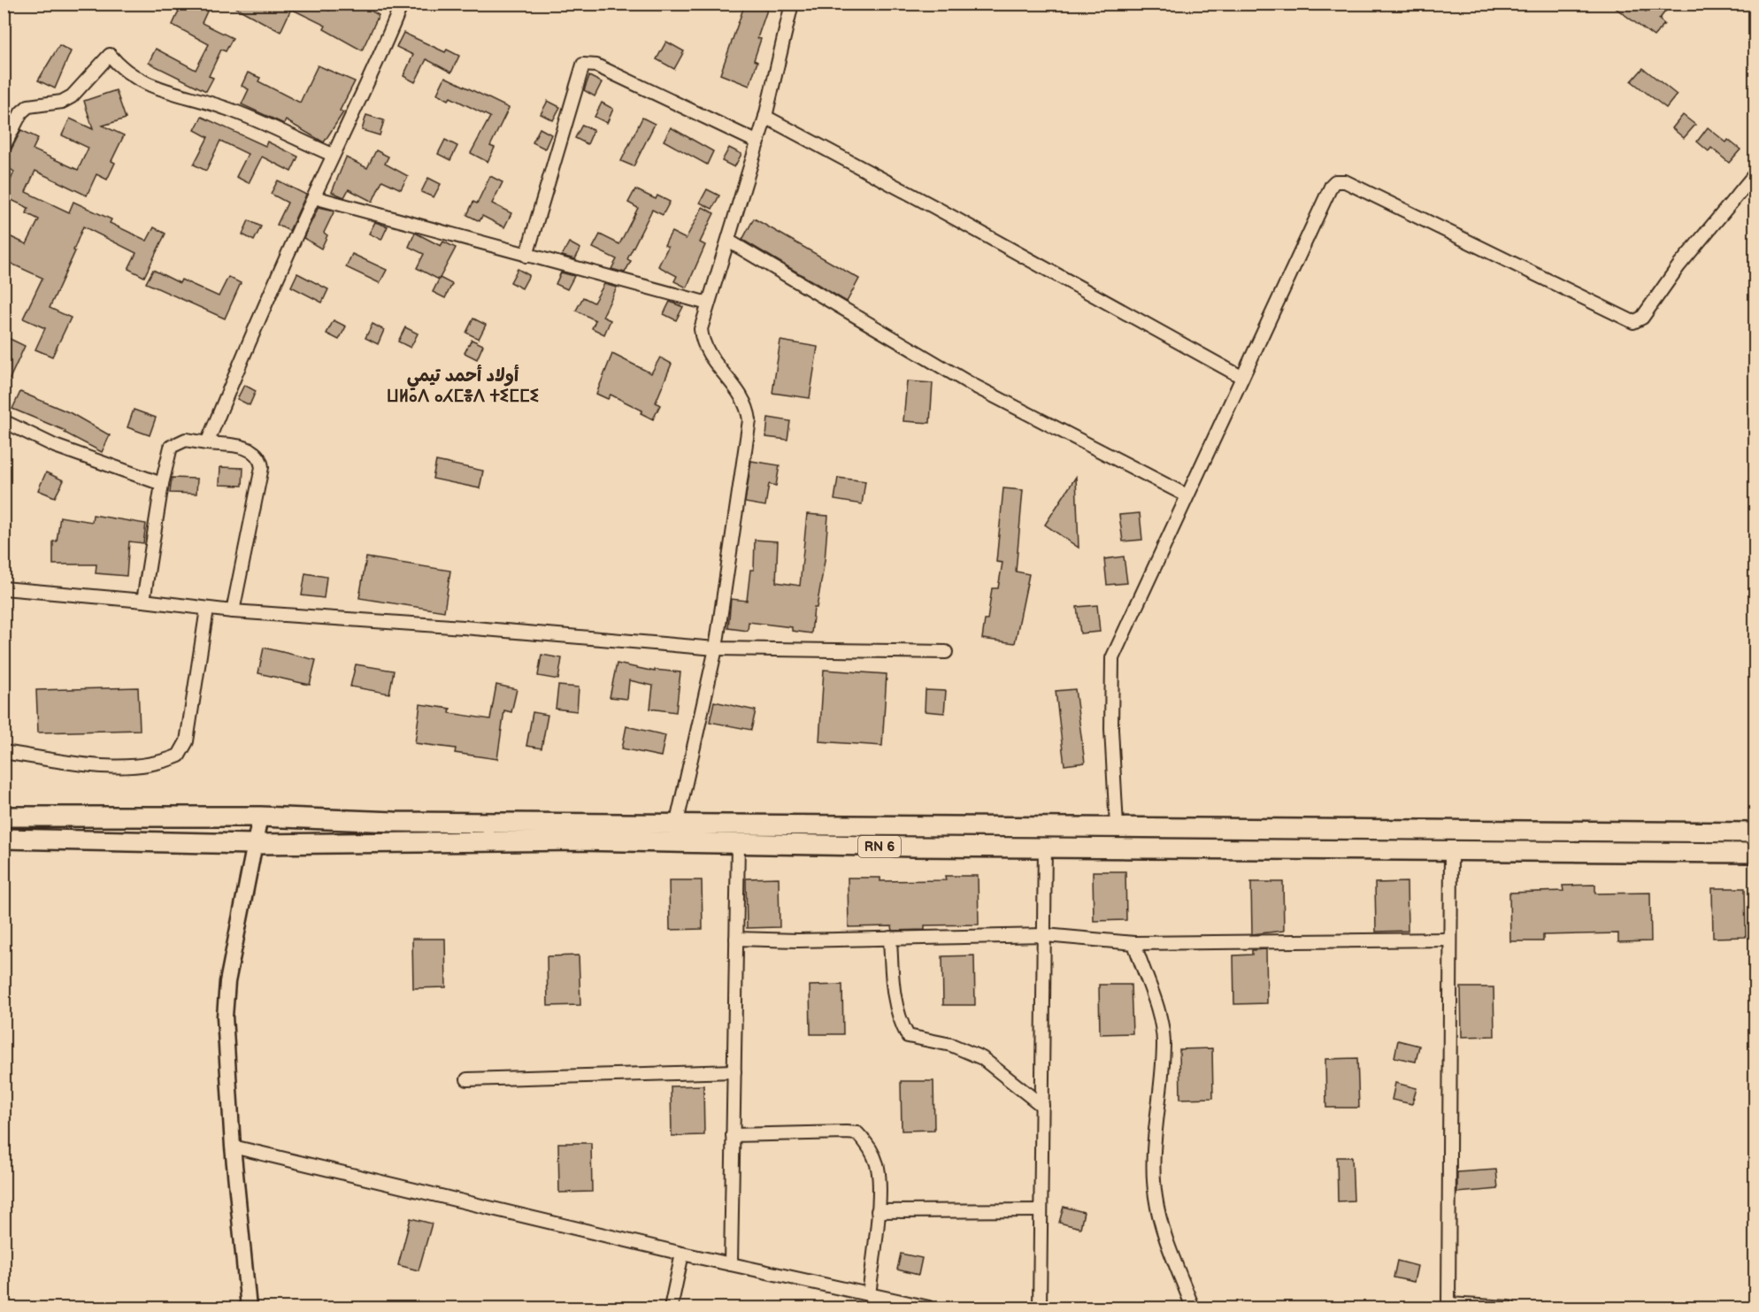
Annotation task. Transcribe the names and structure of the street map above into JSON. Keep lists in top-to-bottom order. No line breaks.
{"streets":{"main road":["RN 6"]},"districts":["أولاد أحمد تيمي ⵡⵍⴰⴷ ⴰⵃⵎⴻⴷ ⵜⵉⵎⵎⵉ"]}
